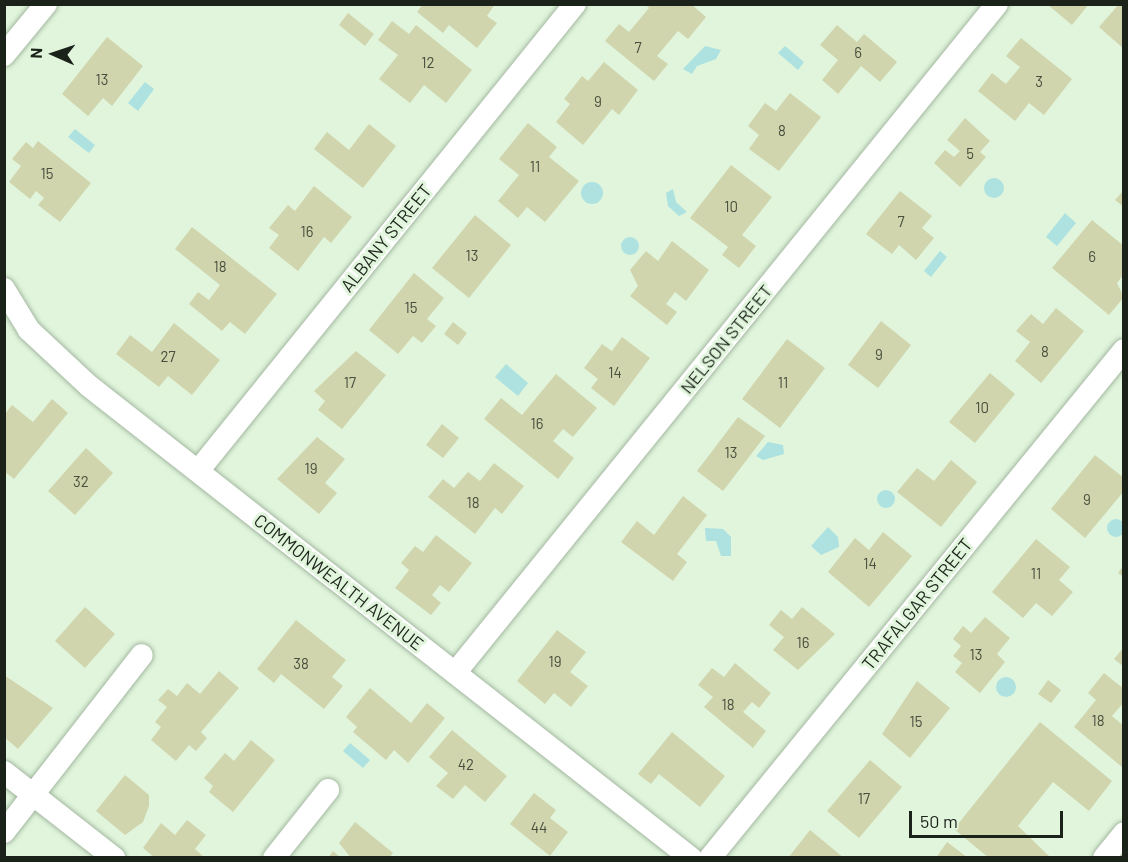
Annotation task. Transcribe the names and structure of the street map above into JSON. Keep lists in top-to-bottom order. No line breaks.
{"streets":{"street":["ALBANY STREET","NELSON STREET","COMMONWEALTH AVENUE","TRAFALGAR STREET"]},"crossings":[["ALBANY STREET","COMMONWEALTH AVENUE"],["NELSON STREET","COMMONWEALTH AVENUE"]],"house_numbers":["7","6","12","13","3","9","8","5","11","15","10","7","16","13","6","18","15","8","9","27","14","17","11","10","16","13","19","32","9","18","14","11","16","13","19","38","18","18","15","42","17","44"],"scale_bar":"50 m","north":"left"}
